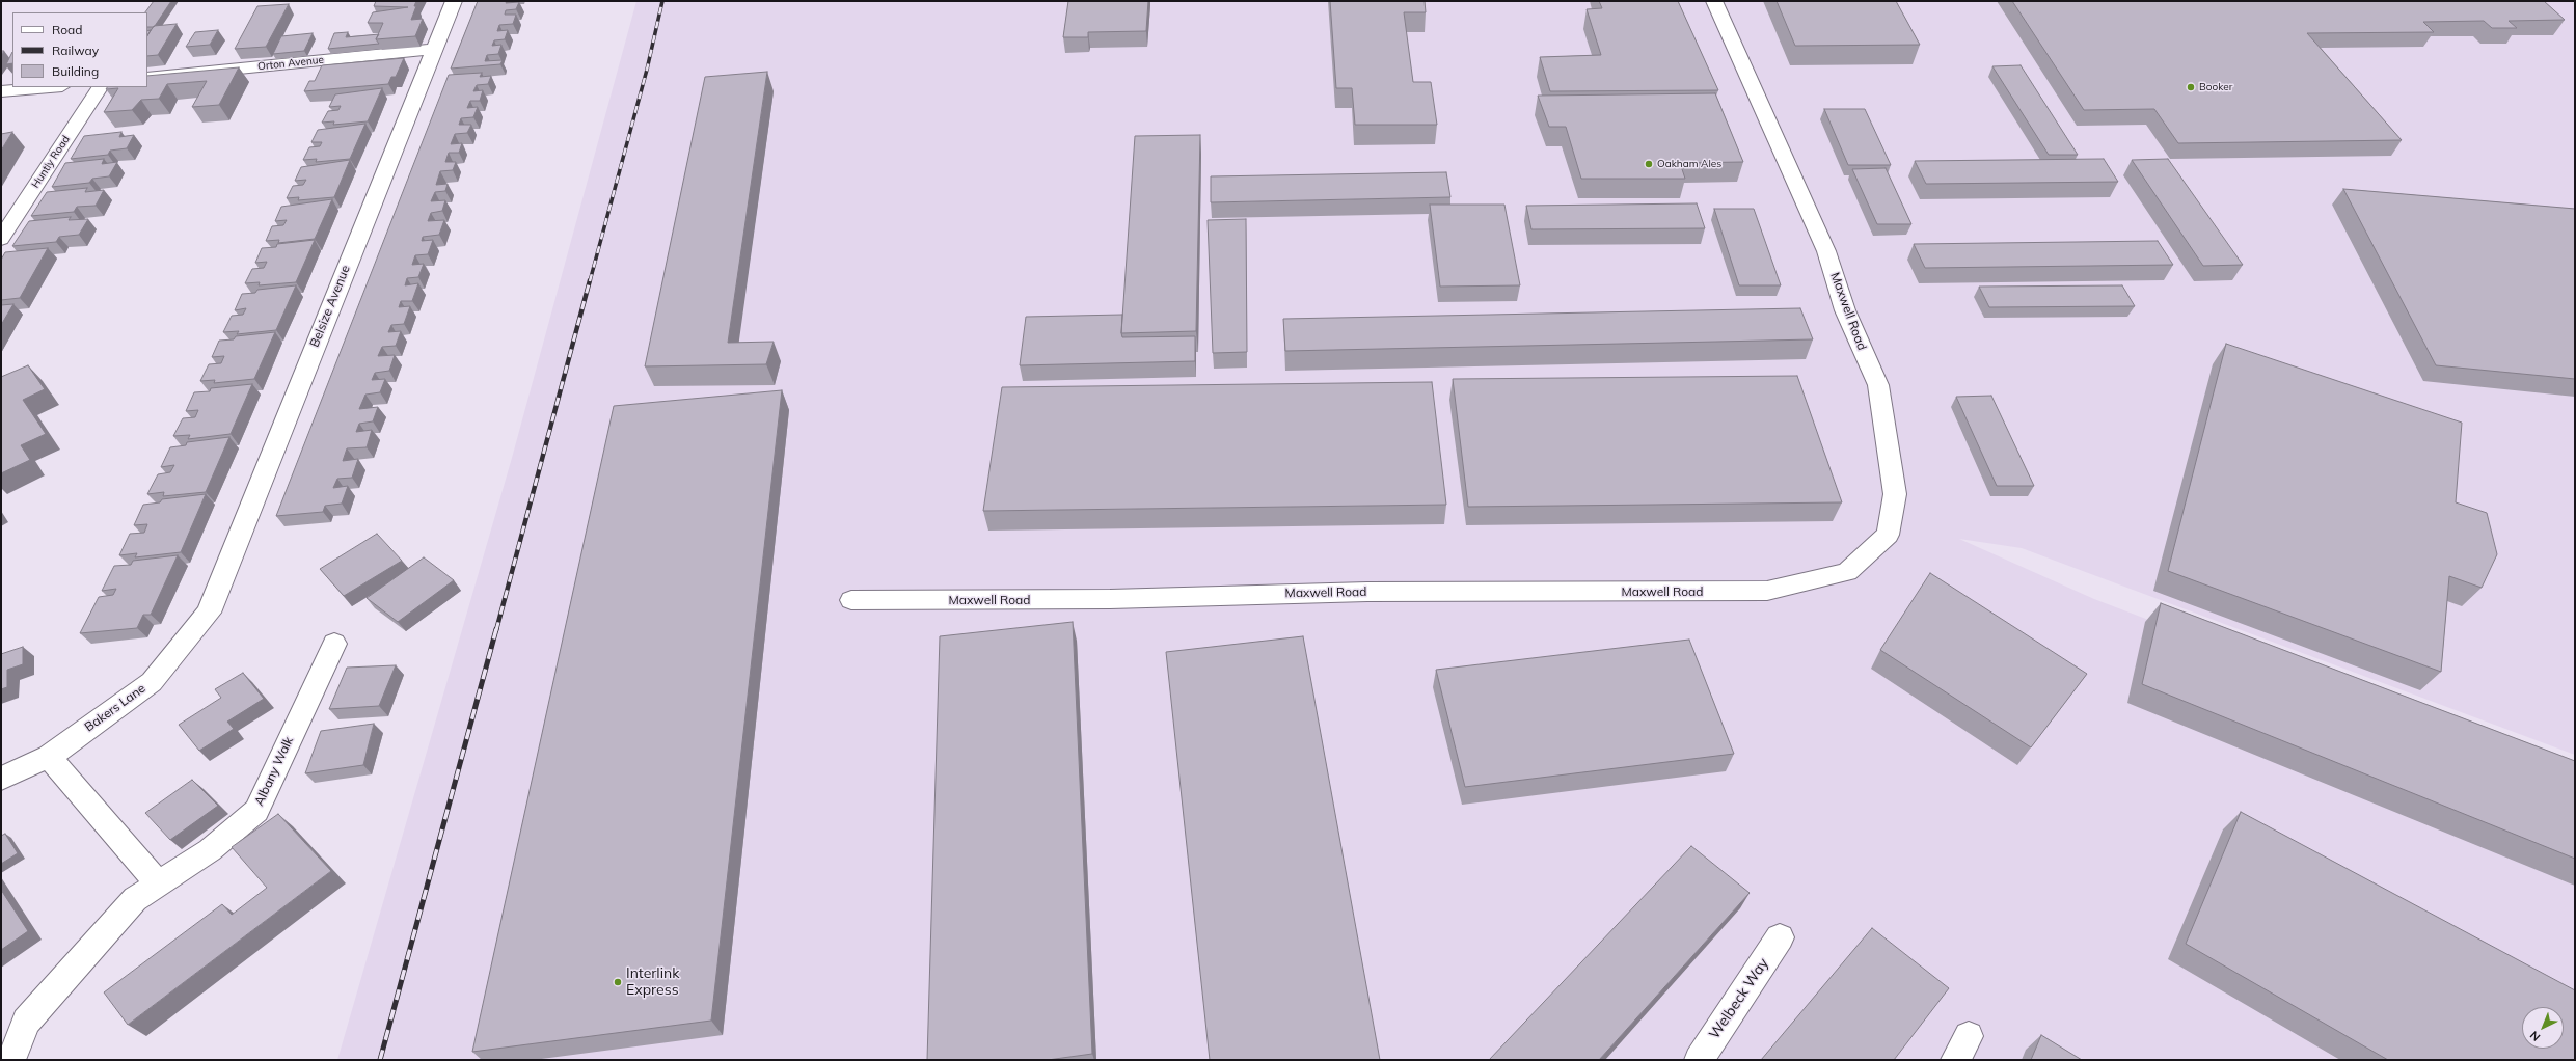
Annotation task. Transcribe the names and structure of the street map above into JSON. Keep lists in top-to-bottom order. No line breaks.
{"streets":{"street":["Orton Avenue","Huntly Road","Belsize Avenue","Maxwell Road","Bakers Lane","Albany Walk","Welbeck Way"]},"crossings":[["Orton Avenue","Belsize Avenue"],["Belsize Avenue","Bakers Lane"]],"places":["Booker","Oakham Ales","Interlink Express"],"legend":["Road","Railway","Building"],"north":"bottom left"}
